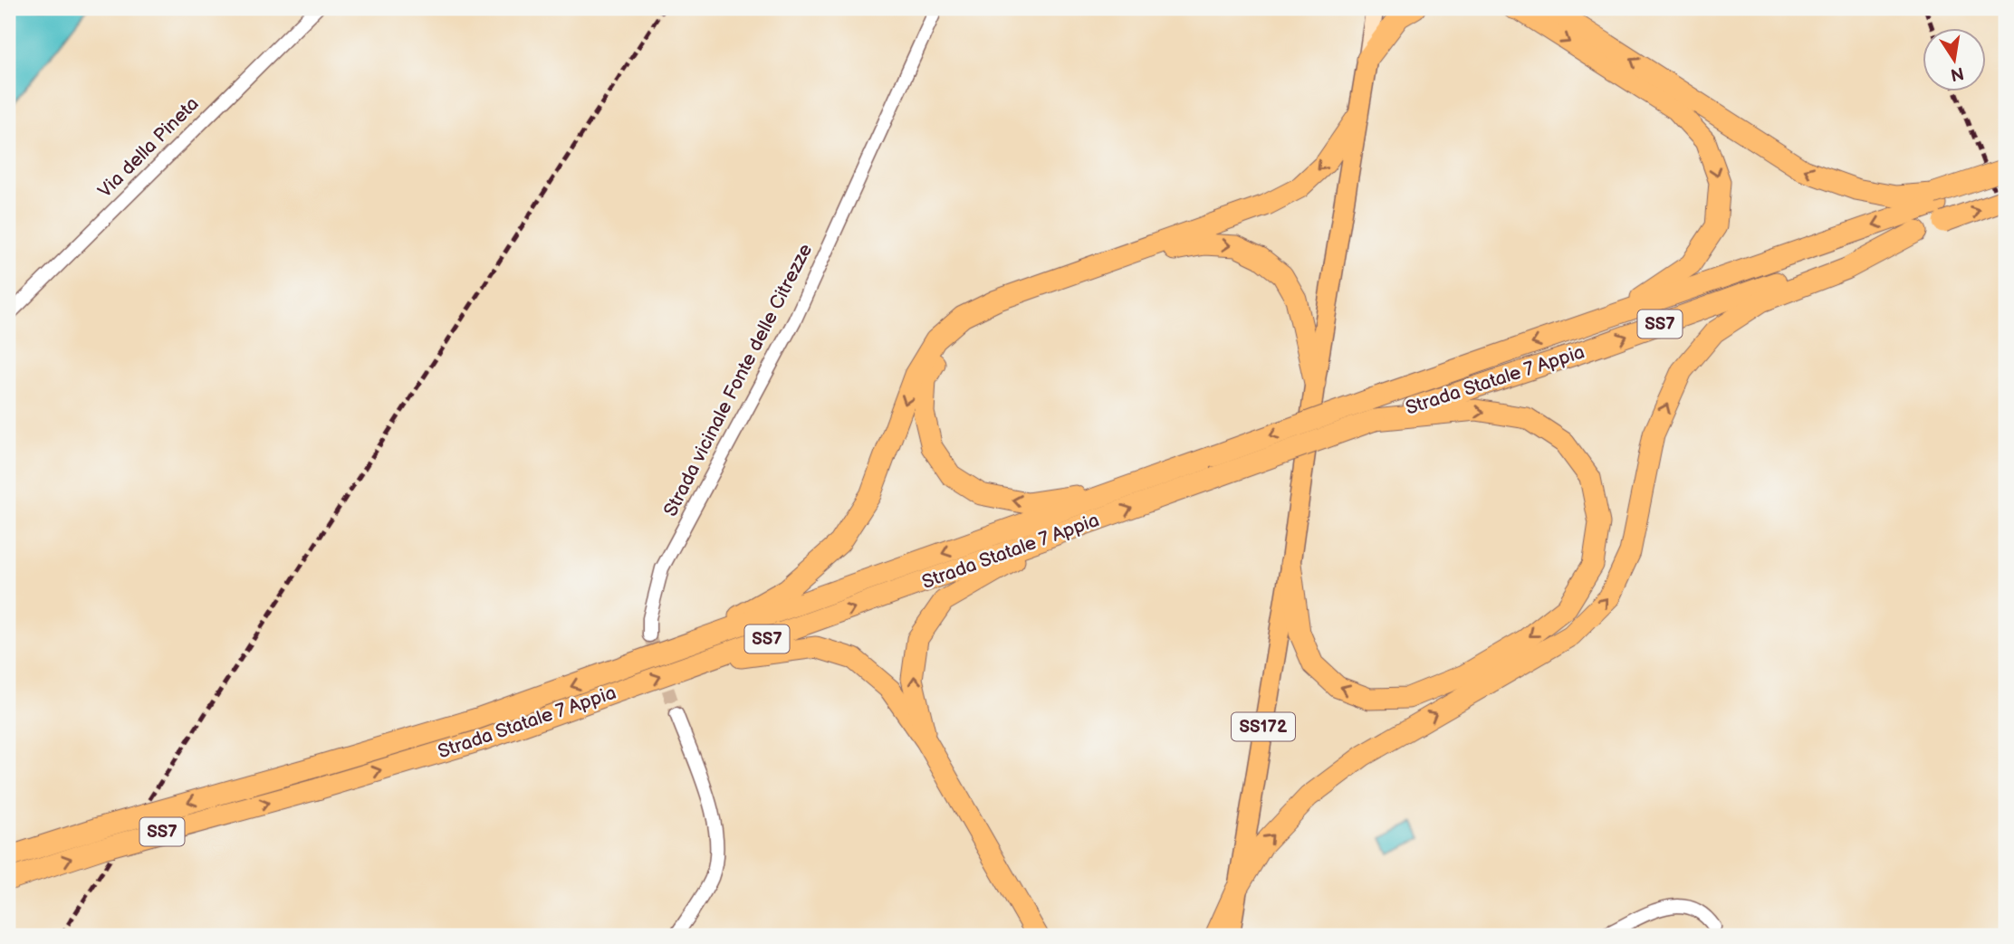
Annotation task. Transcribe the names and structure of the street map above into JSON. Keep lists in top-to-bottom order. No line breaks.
{"streets":{"highway":["SS7","Strada Statale 7 Appia"],"main road":["SS172"],"street":["Via della Pineta","Strada vicinale Fonte delle Citrezze"]},"north":"bottom"}
